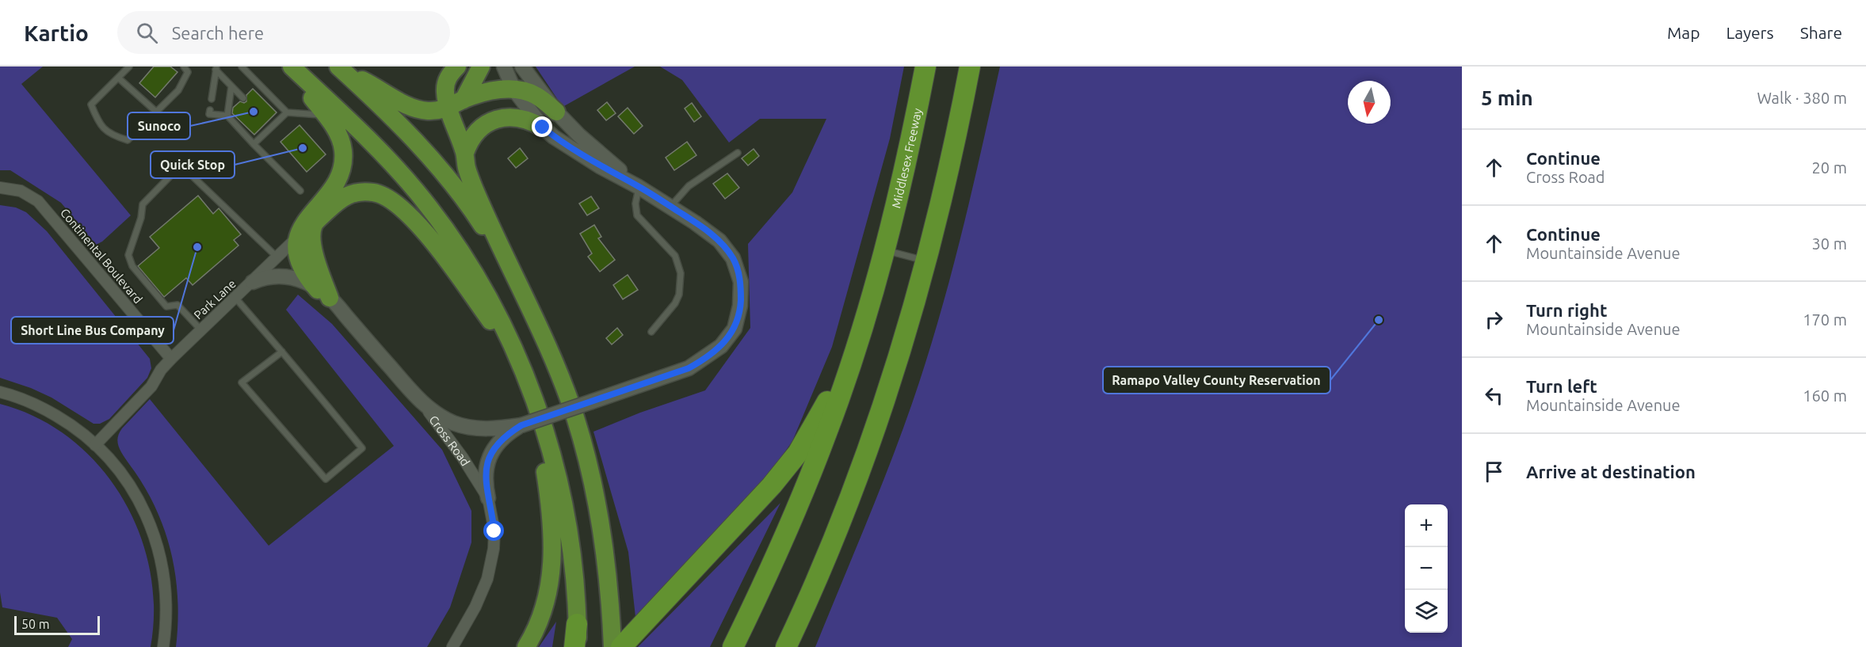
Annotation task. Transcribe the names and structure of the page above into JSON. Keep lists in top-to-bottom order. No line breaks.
{"streets":{"highway":["Middlesex Freeway"],"street":["Continental Boulevard","Park Lane","Cross Road"]},"crossings":[["Continental Boulevard","Park Lane"]],"places":["Sunoco","Quick Stop","Short Line Bus Company","Ramapo Valley County Reservation"],"scale_bar":"50 m","north":"bottom","page":{"header":"Kartio","search":"Search here","nav":["Map","Layers","Share"],"heading":["5 min","Walk · 380 m"],"list":[["Continue","Cross Road","20 m"],["Continue","Mountainside Avenue","30 m"],["Turn right","Mountainside Avenue","170 m"],["Turn left","Mountainside Avenue","160 m"],"Arrive at destination"],"map_buttons":["+","−"],"scale":"50 m"}}
